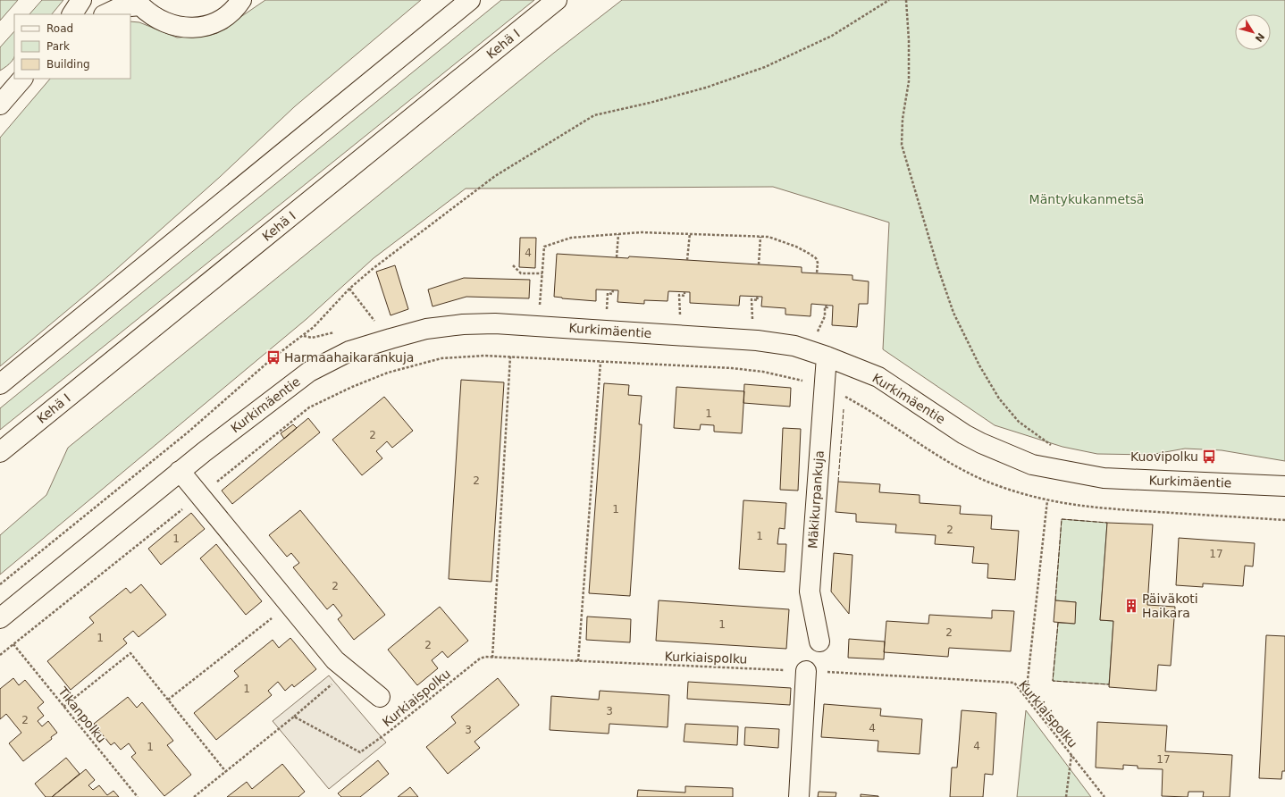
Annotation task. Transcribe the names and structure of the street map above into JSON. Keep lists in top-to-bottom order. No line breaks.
{"streets":{"main road":["Kehä I","Kurkimäentie","Mäkikurpankuja"],"path":["Kurkiaispolku","Tikanpolku"]},"crossings":[["Kurkimäentie","Mäkikurpankuja"]],"parks":["Mäntykukanmetsä"],"places":{"bus stop":["Harmaahaikarankuja","Kuovipolku"],"building":["Päiväkoti Haikara"]},"house_numbers":["4","1","2","2","1","2","1","1","17","2","1","2","1","2","1","3","2","4","3","4","1","17"],"legend":["Road","Park","Building"],"north":"bottom right"}
